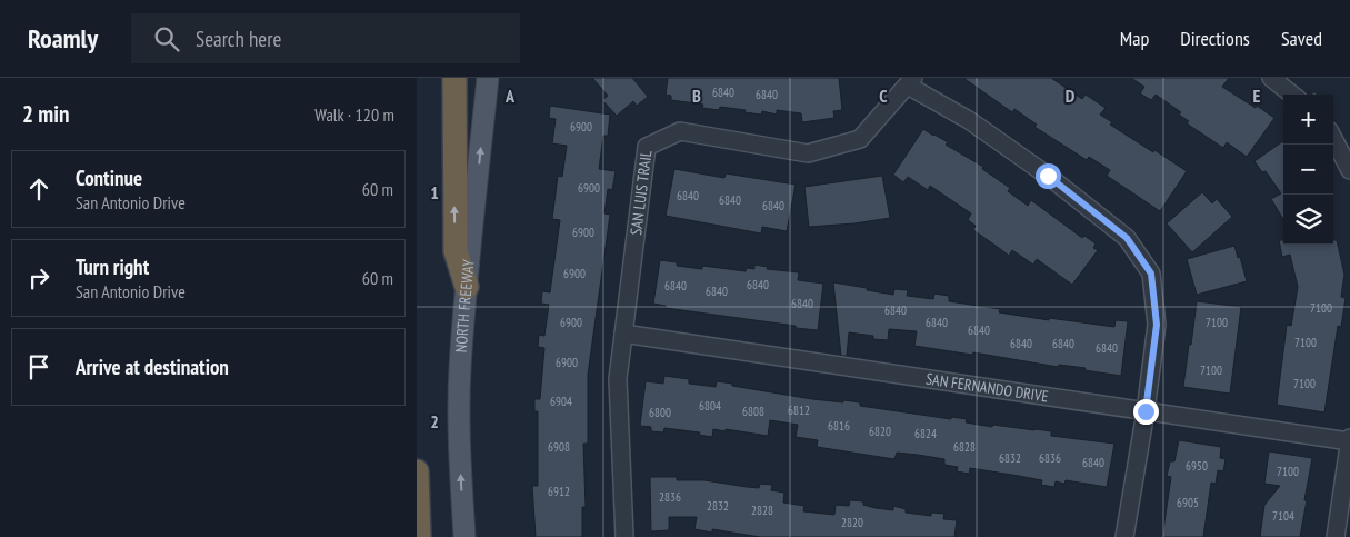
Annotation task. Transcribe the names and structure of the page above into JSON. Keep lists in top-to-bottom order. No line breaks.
{"streets":{"main road":["NORTH FREEWAY"],"street":["SAN LUIS TRAIL","SAN FERNANDO DRIVE"]},"crossings":[["SAN LUIS TRAIL","SAN FERNANDO DRIVE"]],"one_way":["NORTH FREEWAY"],"house_numbers":["6840","6840","6900","6900","6840","6840","6840","6900","6900","6840","6840","6840","6840","7100","6840","6900","6840","7100","6840","7100","6840","6840","6840","6900","7100","7100","6904","6804","6812","6808","6800","6816","6820","6824","6908","6828","6832","6836","6840","6950","7100","6912","2836","6905","2832","2828","7104","2820"],"page":{"header":"Roamly","search":"Search here","nav":["Map","Directions","Saved"],"heading":["2 min","Walk · 120 m"],"map_buttons":["+","−"],"list":[["Continue","San Antonio Drive","60 m"],["Turn right","San Antonio Drive","60 m"],"Arrive at destination"]},"grid":{"columns":["A","B","C","D","E"],"rows":["1","2"]}}
